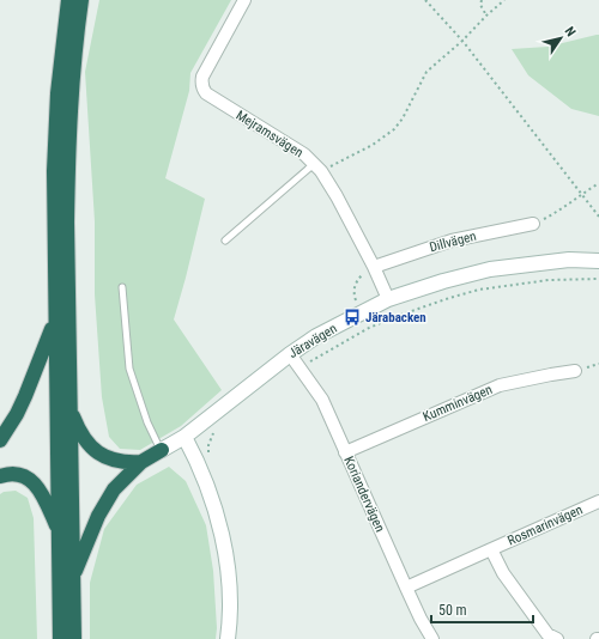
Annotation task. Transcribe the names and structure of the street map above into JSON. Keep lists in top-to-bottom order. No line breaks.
{"streets":{"street":["Mejramsvägen","Dillvägen","Järavägen","Kumminvägen","Koriandervägen","Rosmarinvägen"]},"crossings":[["Mejramsvägen","Dillvägen"],["Mejramsvägen","Järavägen"],["Järavägen","Koriandervägen"],["Kumminvägen","Koriandervägen"],["Koriandervägen","Rosmarinvägen"]],"places":{"bus stop":["Järabacken"]},"scale_bar":"50 m","north":"top right"}
